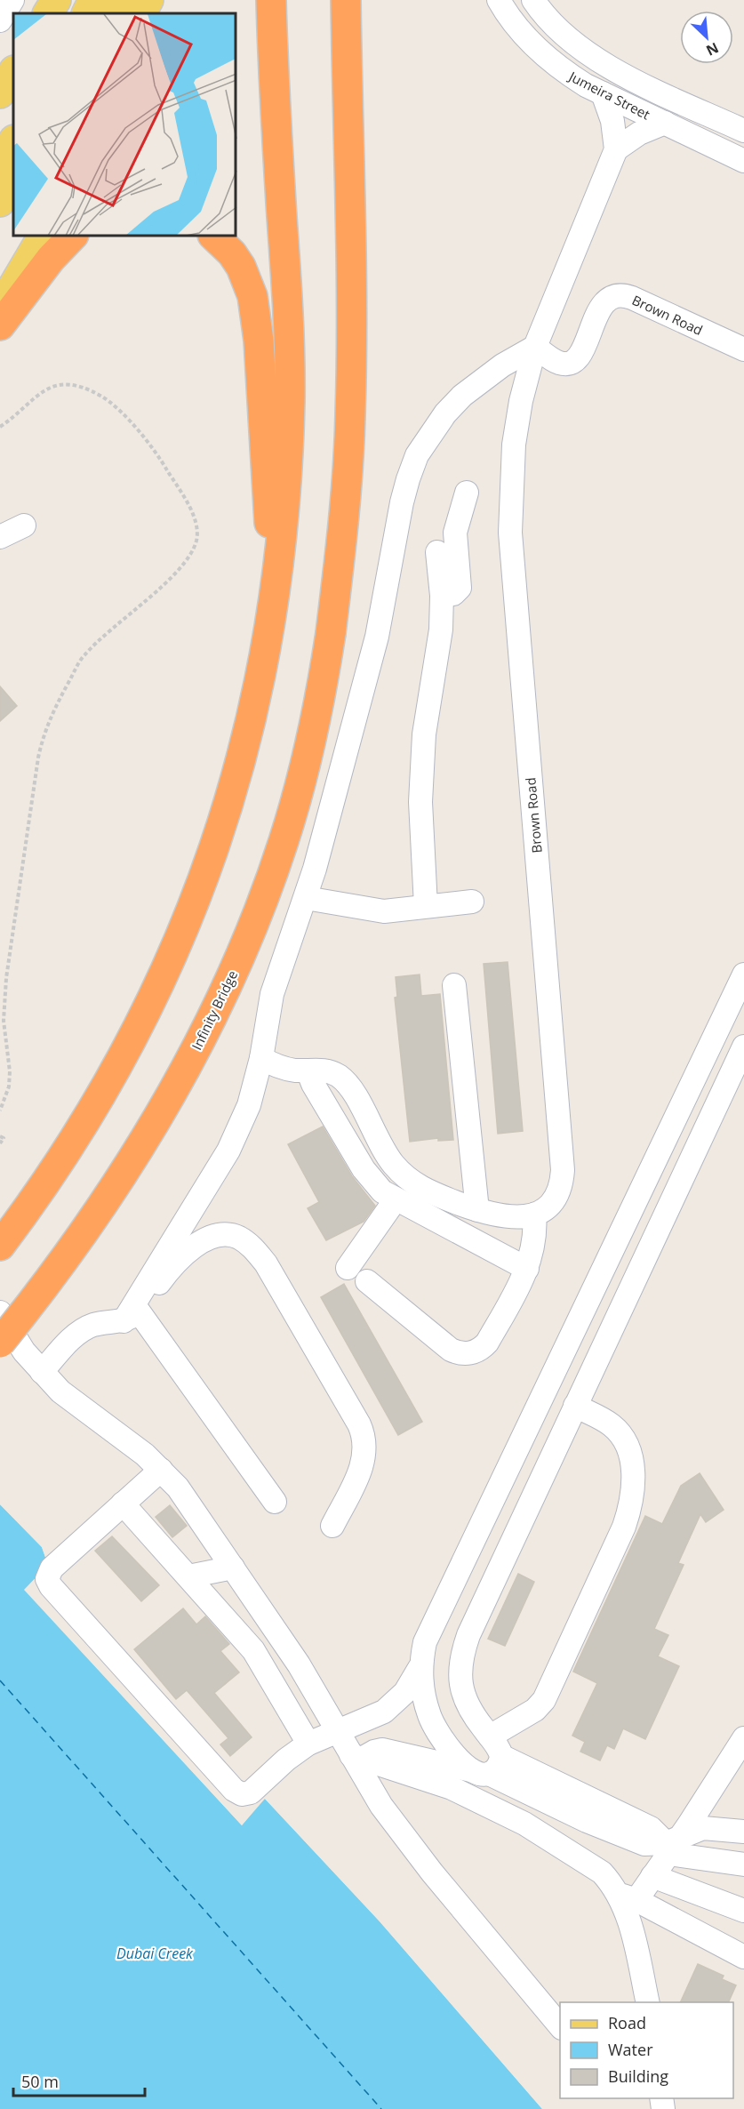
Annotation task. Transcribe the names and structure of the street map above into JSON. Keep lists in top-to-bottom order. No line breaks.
{"streets":{"highway":["Infinity Bridge"],"street":["Jumeira Street","Brown Road"]},"crossings":[["Jumeira Street","Brown Road"]],"water":["Dubai Creek"],"legend":["Road","Water","Building"],"scale_bar":"50 m","north":"bottom right"}
